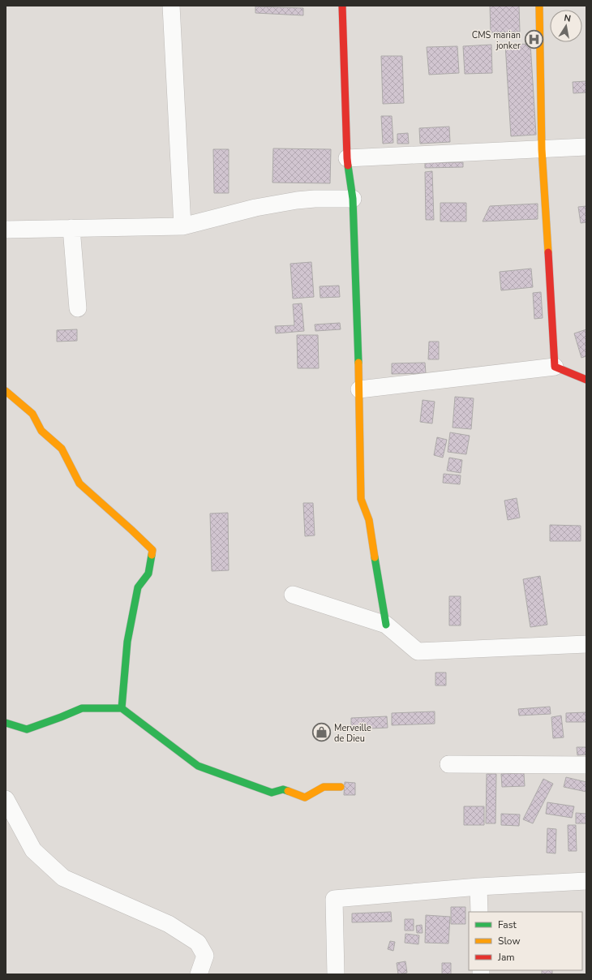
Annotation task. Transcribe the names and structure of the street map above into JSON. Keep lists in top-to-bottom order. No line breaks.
{"places":{"hospital":["CMS marian jonker"],"shop":["Merveille de Dieu"]},"legend":["Fast","Slow","Jam"],"north":"top"}
